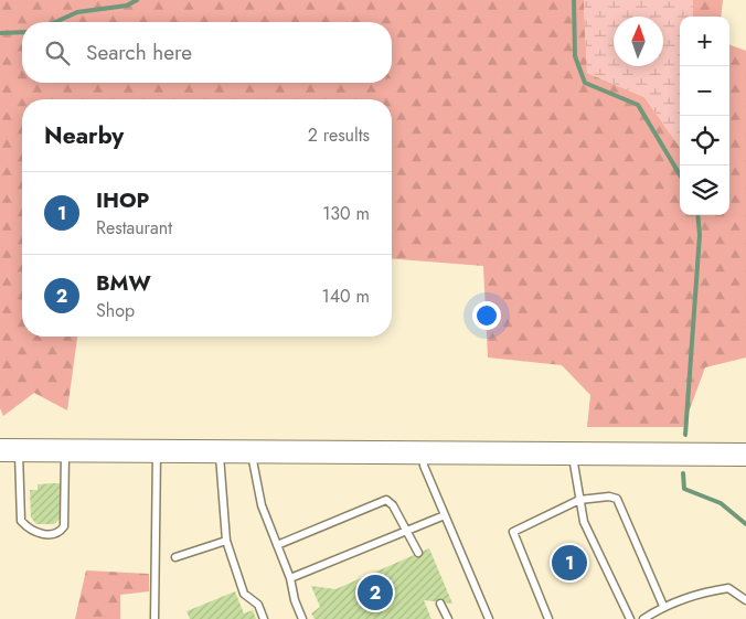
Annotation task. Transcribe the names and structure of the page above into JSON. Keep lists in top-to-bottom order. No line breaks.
{"north":"top","page":{"map_buttons":["+","−"],"search":"Search here","heading":["Nearby","2 results"],"list":[{"mark":"1","name":"IHOP","note":"Restaurant","value":"130 m"},{"mark":"2","name":"BMW","note":"Shop","value":"140 m"}],"pins":["1","2"]}}
